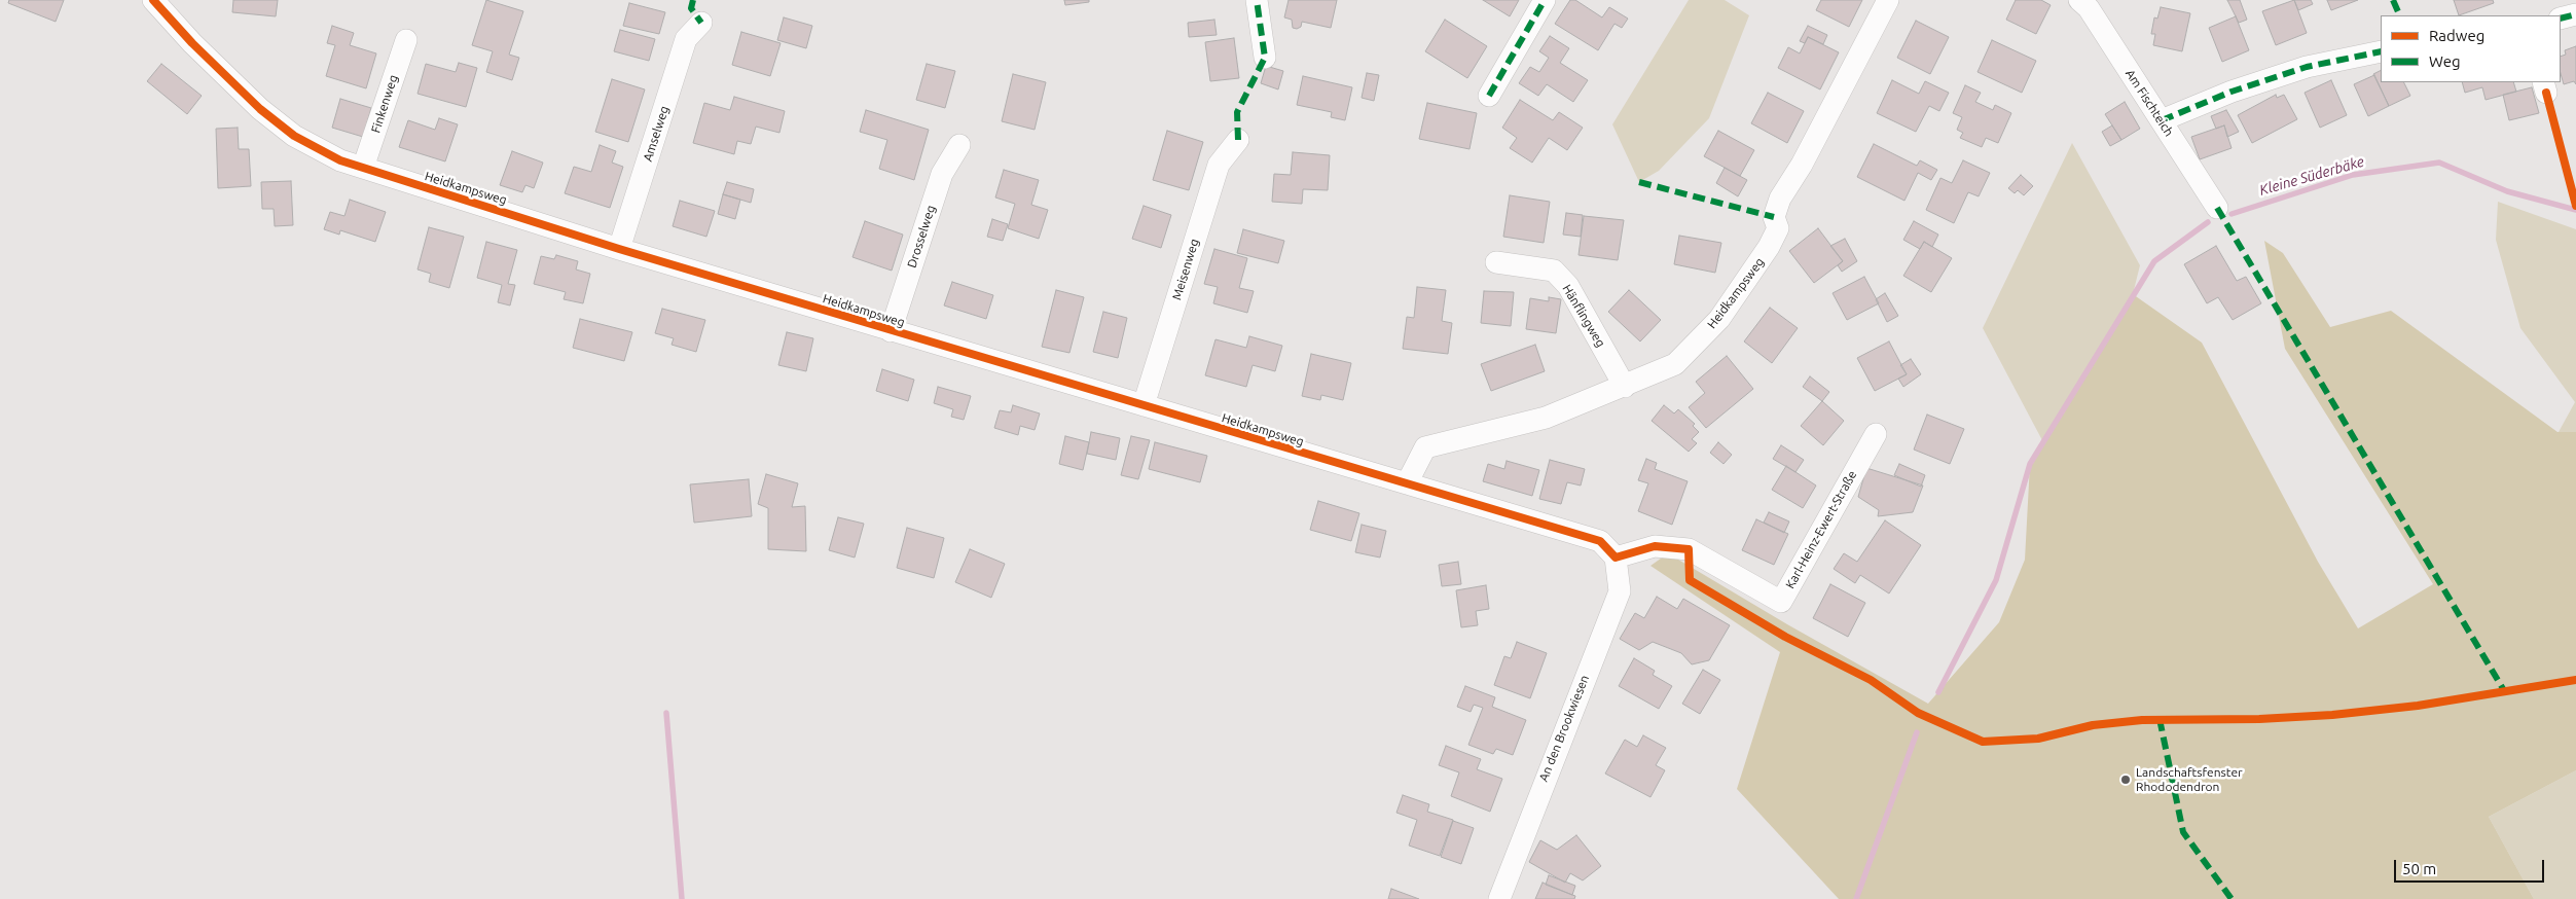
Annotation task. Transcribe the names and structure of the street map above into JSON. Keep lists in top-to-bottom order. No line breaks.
{"streets":{"street":["Am Fischteich","Finkenweg","Amselweg","Heidkampsweg","Drosselweg","Meisenweg","Hänflingweg","Karl-Heinz-Ewert-Straße","An den Brookwiesen"]},"crossings":[["Finkenweg","Heidkampsweg"],["Amselweg","Heidkampsweg"],["Heidkampsweg","Drosselweg"],["Heidkampsweg","Meisenweg"],["Heidkampsweg","Hänflingweg"],["Heidkampsweg","Karl-Heinz-Ewert-Straße"],["Heidkampsweg","An den Brookwiesen"],["Karl-Heinz-Ewert-Straße","An den Brookwiesen"]],"water":["Kleine Süderbäke"],"places":["Landschaftsfenster Rhododendron"],"legend":["Radweg","Weg"],"scale_bar":"50 m"}
